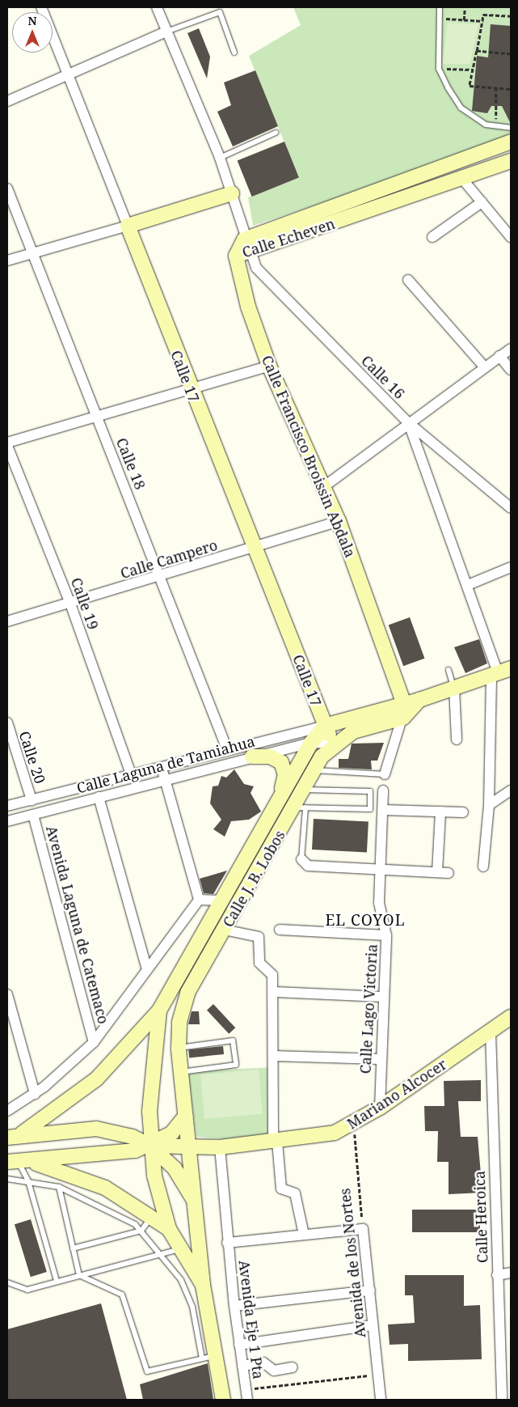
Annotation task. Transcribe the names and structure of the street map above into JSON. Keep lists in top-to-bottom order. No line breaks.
{"streets":{"main road":["Calle Echeven","Calle 17","Calle Francisco Broissin Abdala","Calle J. B. Lobos","Mariano Alcocer"],"street":["Calle 16","Calle 18","Calle Campero","Calle 19","Calle 20","Calle Laguna de Tamiahua","Avenida Laguna de Catemaco","Calle Lago Victoria","Calle Heroica","Avenida de los Nortes","Avenida Eje 1 Pta"]},"crossings":[["Calle Echeven","Calle 16"],["Calle Echeven","Calle Francisco Broissin Abdala"],["Calle 17","Calle Campero"],["Calle 17","Calle Laguna de Tamiahua"],["Calle 17","Calle J. B. Lobos"],["Calle 16","Calle Francisco Broissin Abdala"],["Calle Francisco Broissin Abdala","Calle Campero"],["Calle 18","Calle Campero"],["Calle 18","Calle Laguna de Tamiahua"],["Calle Campero","Calle 19"],["Calle 19","Calle Laguna de Tamiahua"],["Calle 20","Calle Laguna de Tamiahua"],["Calle Laguna de Tamiahua","Calle J. B. Lobos"],["Calle Laguna de Tamiahua","Avenida Laguna de Catemaco"],["Calle J. B. Lobos","Mariano Alcocer"],["Calle Lago Victoria","Mariano Alcocer"],["Mariano Alcocer","Calle Heroica"],["Mariano Alcocer","Avenida de los Nortes"],["Mariano Alcocer","Avenida Eje 1 Pta"]],"districts":["EL COYOL"],"north":"top"}
